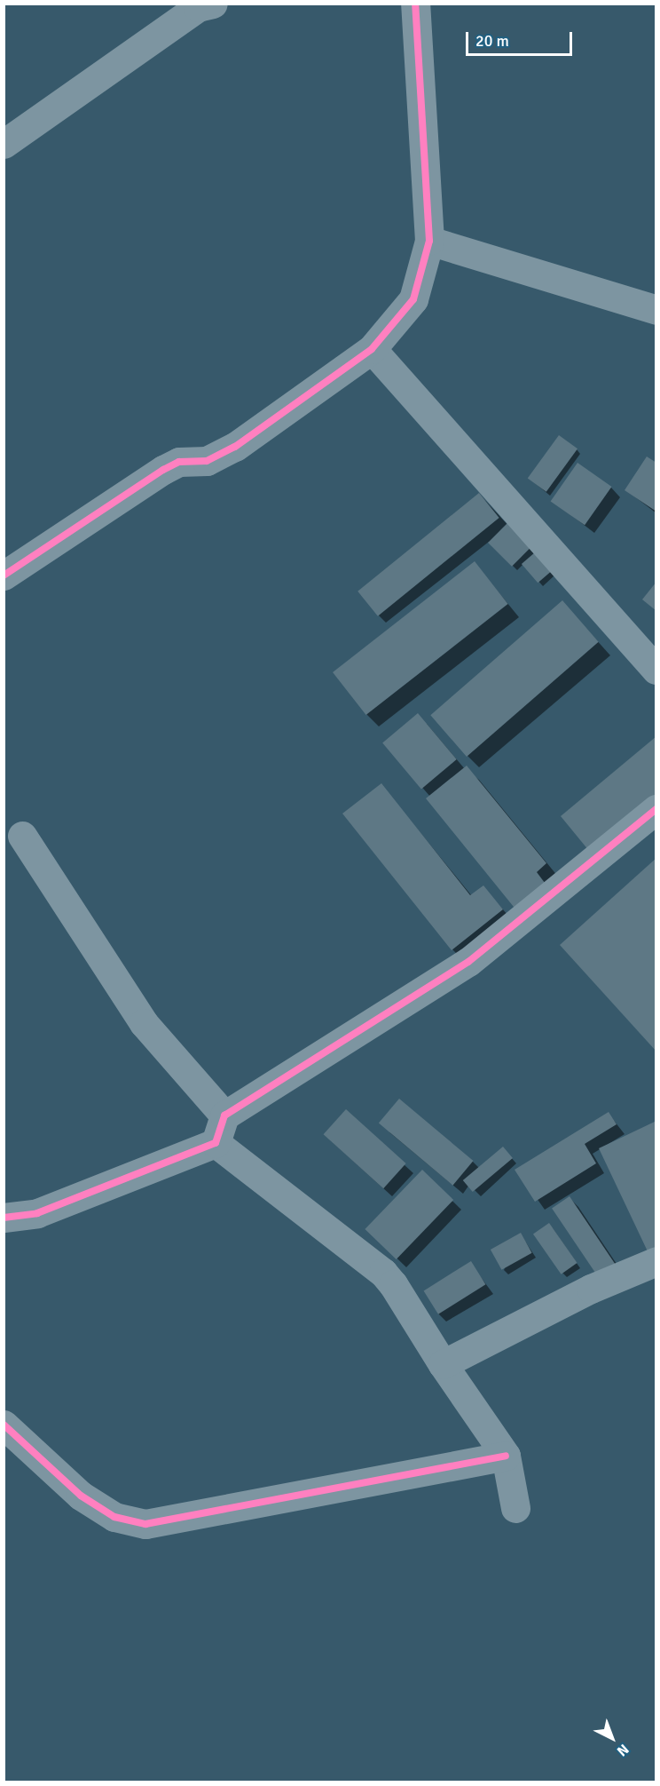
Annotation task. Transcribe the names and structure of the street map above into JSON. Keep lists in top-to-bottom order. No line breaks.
{"scale_bar":"20 m","north":"bottom right"}
